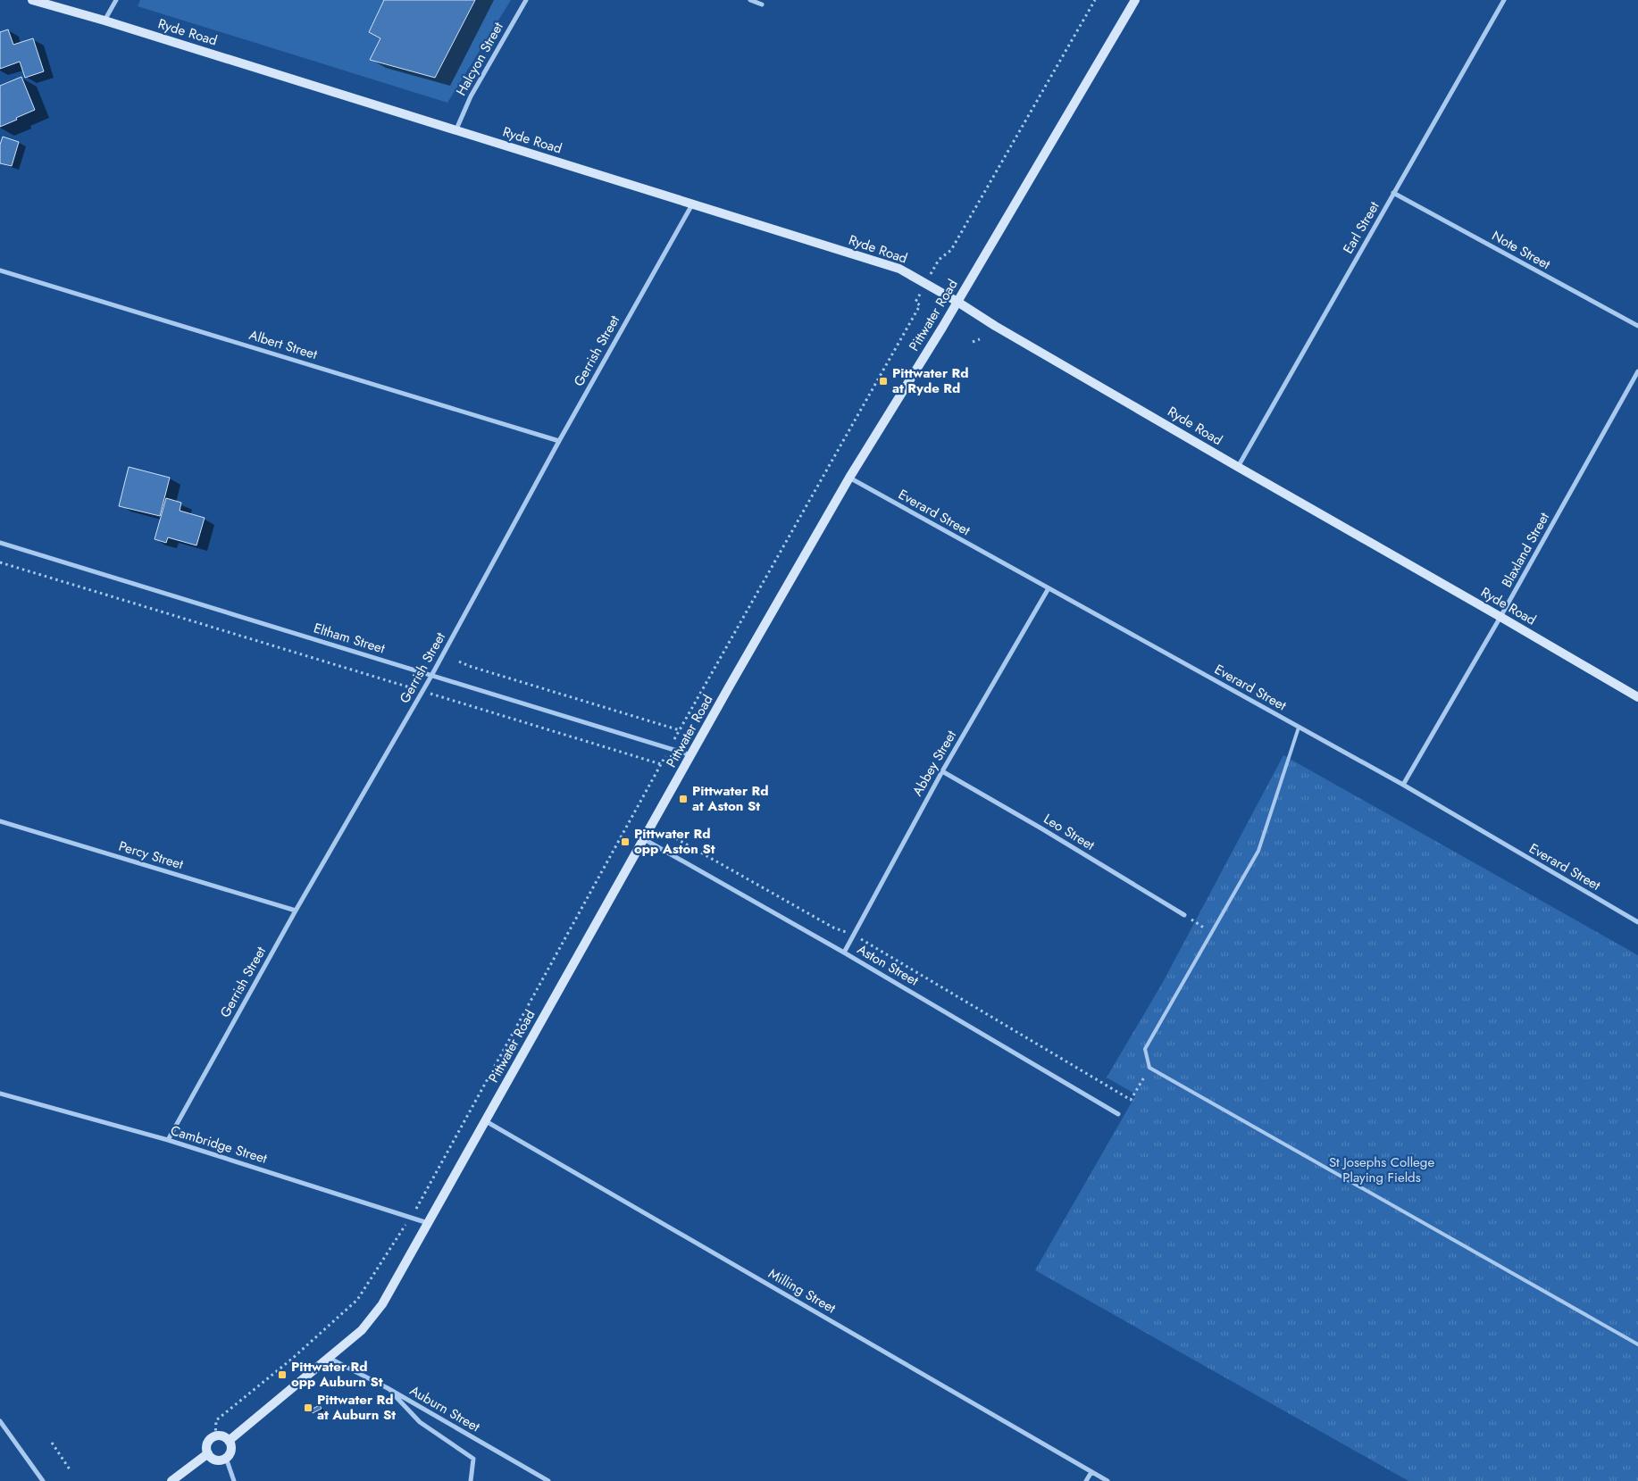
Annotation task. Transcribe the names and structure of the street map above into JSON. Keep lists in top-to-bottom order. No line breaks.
{"streets":{"main road":["Ryde Road","Pittwater Road"],"street":["Halcyon Street","Earl Street","Note Street","Albert Street","Gerrish Street","Everard Street","Blaxland Street","Eltham Street","Abbey Street","Leo Street","Percy Street","Aston Street","Cambridge Street","Milling Street","Auburn Street"]},"crossings":[["Ryde Road","Halcyon Street"],["Ryde Road","Earl Street"],["Ryde Road","Pittwater Road"],["Ryde Road","Gerrish Street"],["Ryde Road","Blaxland Street"],["Earl Street","Note Street"],["Pittwater Road","Everard Street"],["Pittwater Road","Eltham Street"],["Pittwater Road","Aston Street"],["Pittwater Road","Cambridge Street"],["Pittwater Road","Milling Street"],["Pittwater Road","Auburn Street"],["Albert Street","Gerrish Street"],["Gerrish Street","Eltham Street"],["Gerrish Street","Percy Street"],["Gerrish Street","Cambridge Street"],["Everard Street","Blaxland Street"],["Everard Street","Abbey Street"],["Abbey Street","Leo Street"],["Abbey Street","Aston Street"]],"parks":["St Josephs College Playing Fields"],"places":{"transit":["Pittwater Rd at Ryde Rd","Pittwater Rd at Aston St","Pittwater Rd opp Aston St","Pittwater Rd opp Auburn St","Pittwater Rd at Auburn St"]}}
